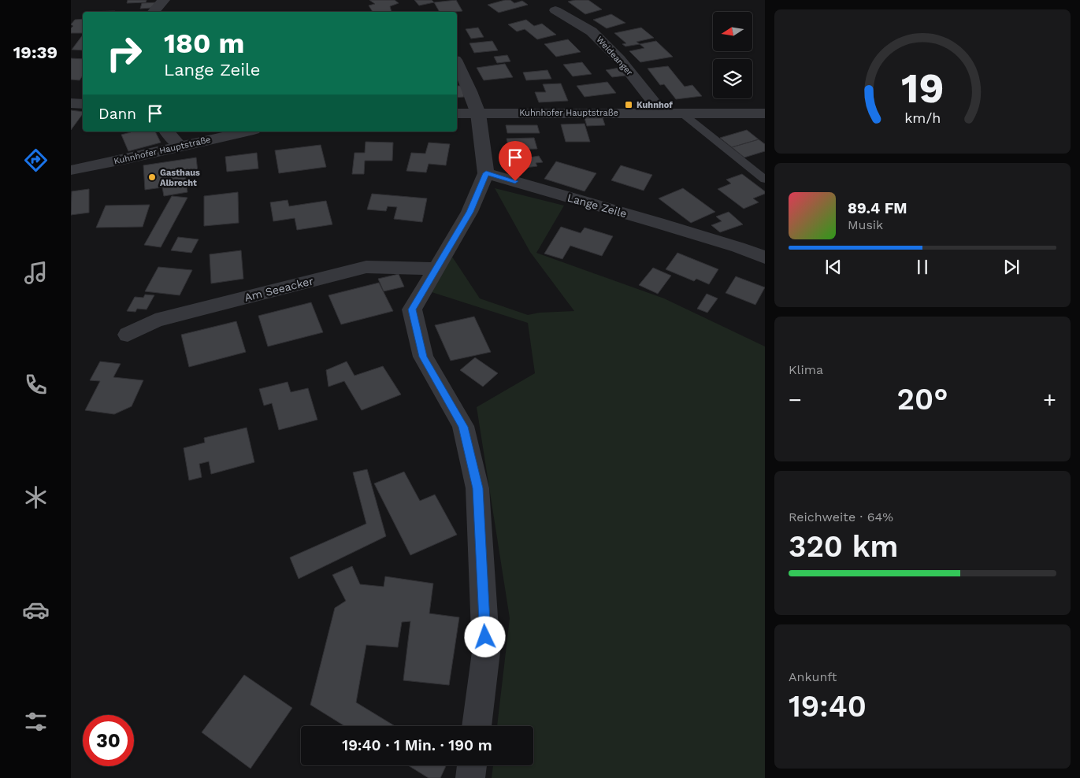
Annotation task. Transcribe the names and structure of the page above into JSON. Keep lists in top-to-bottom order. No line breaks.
{"streets":{"street":["Weideanger","Kuhnhofer Hauptstraße","Lange Zeile","Am Seeacker"]},"crossings":[["Weideanger","Kuhnhofer Hauptstraße"]],"places":{"transit":["Kuhnhof"],"other":["Gasthaus Albrecht"]},"north":"left","page":{"tabs":"19:39","turn":["180 m","Lange Zeile"],"then":"Dann","song":["89.4 FM","Musik"],"tile":["Klima",["Reichweite · 64%","320 km"],["Ankunft","19:40"]],"heat":["−","20°","+"],"limit":"30","trip":"19:40 · 1 Min. · 190 m","gauge":["19","km/h"]}}
